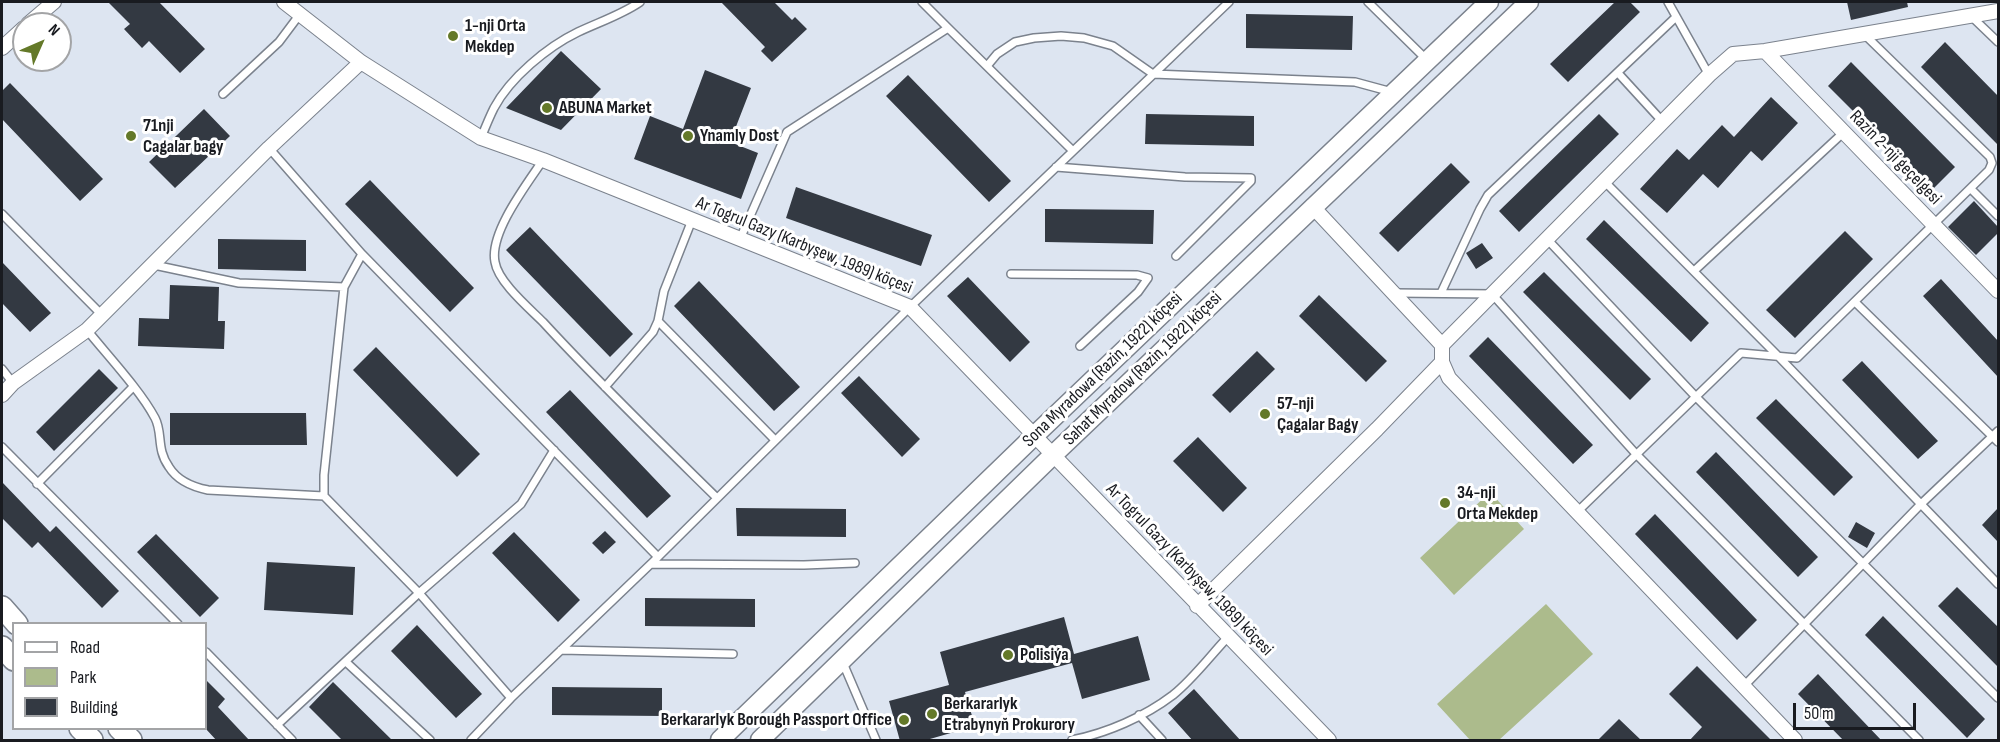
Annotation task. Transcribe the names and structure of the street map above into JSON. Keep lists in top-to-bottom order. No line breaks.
{"streets":{"main road":["Sahat Myradow (Razin, 1922) köçesi","Sona Myradowa (Razin, 1922) köçesi"],"street":["Razin 2-nji geçelgesi","Ar Togrul Gazy (Karbyşew, 1989) köçesi"]},"crossings":[["Ar Togrul Gazy (Karbyşew, 1989) köçesi","Sahat Myradow (Razin, 1922) köçesi"],["Ar Togrul Gazy (Karbyşew, 1989) köçesi","Sona Myradowa (Razin, 1922) köçesi"]],"places":["1-nji Orta Mekdep","ABUNA Market","71nji Cagalar bagy","Ynamly Dost","57-nji Çagalar Bagy","34-nji Orta Mekdep","Polisiýa","Berkararlyk Etrabynyň Prokurory","Berkararlyk Borough Passport Office"],"legend":["Road","Park","Building"],"scale_bar":"50 m","north":"top right"}
